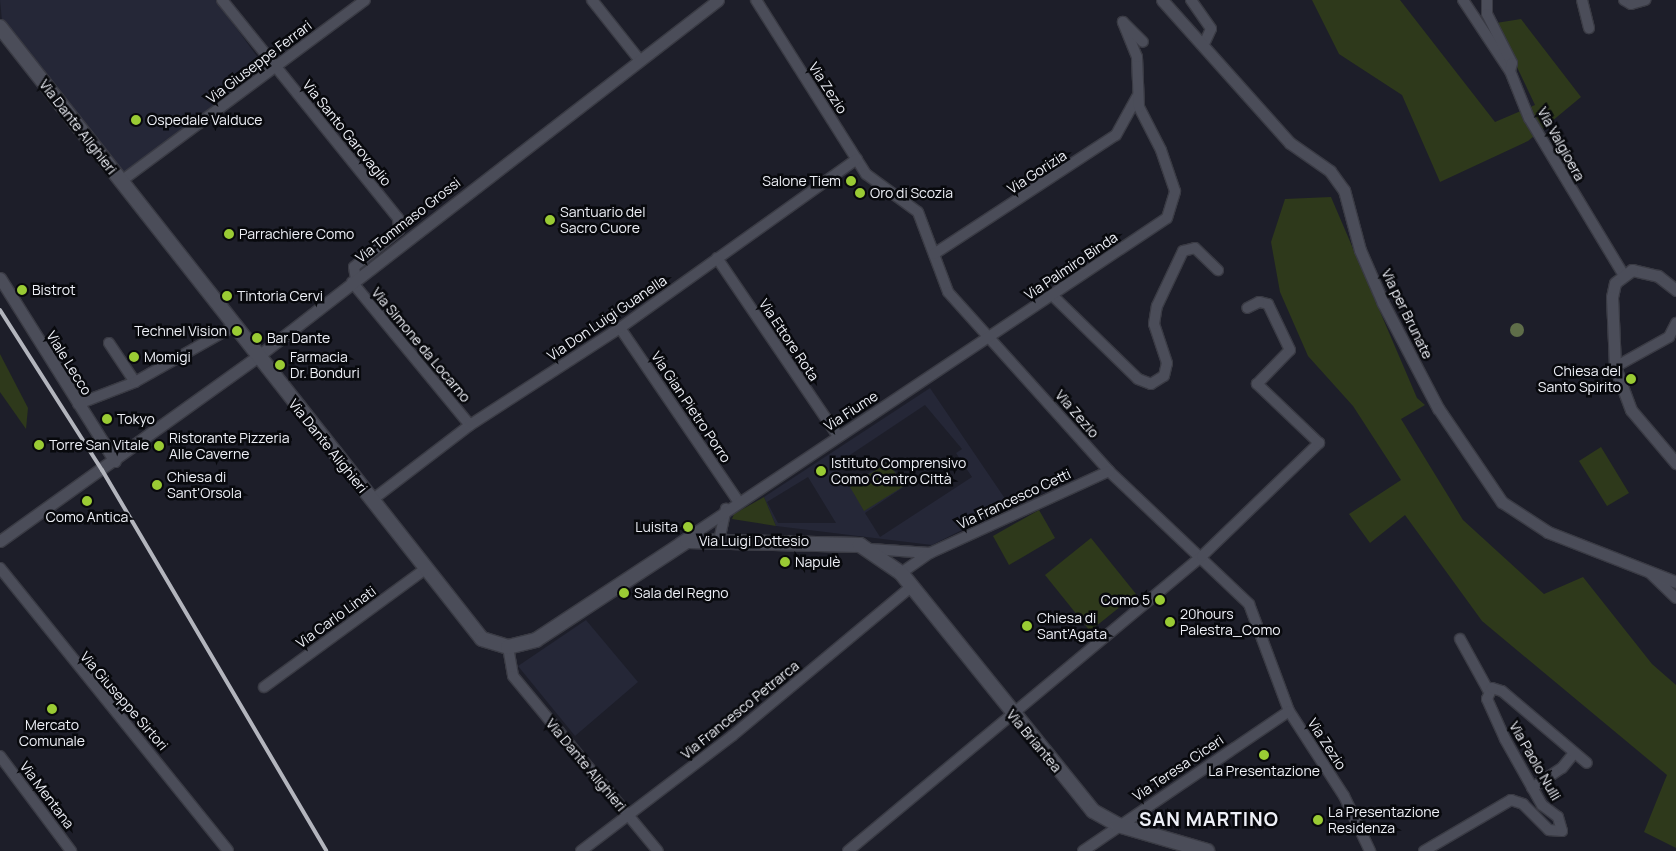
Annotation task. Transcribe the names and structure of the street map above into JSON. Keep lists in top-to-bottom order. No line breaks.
{"streets":{"main road":["Via Dante Alighieri","Via Luigi Dottesio","Via Briantea"],"street":["Via Giuseppe Ferrari","Via Zezio","Via Santo Garovaglio","Via Valgioera","Via Gorizia","Via Tommaso Grossi","Via Palmiro Binda","Via per Brunate","Via Don Luigi Guanella","Via Ettore Rota","Via Simone da Locarno","Viale Lecco","Via Gian Pietro Porro","Via Fiume","Via Francesco Cetti","Via Carlo Linati","Via Giuseppe Sirtori","Via Francesco Petrarca","Via Paolo Nulli","Via Teresa Ciceri","Via Mentana"]},"crossings":[["Via Giuseppe Ferrari","Via Dante Alighieri"],["Via Giuseppe Ferrari","Via Santo Garovaglio"],["Via Zezio","Via Gorizia"],["Via Zezio","Via Palmiro Binda"],["Via Zezio","Via Don Luigi Guanella"],["Via Zezio","Via Fiume"],["Via Zezio","Via Francesco Cetti"],["Via Zezio","Via Teresa Ciceri"],["Via Dante Alighieri","Via Tommaso Grossi"],["Via Dante Alighieri","Via Don Luigi Guanella"],["Via Dante Alighieri","Via Luigi Dottesio"],["Via Dante Alighieri","Via Carlo Linati"],["Via Dante Alighieri","Via Francesco Petrarca"],["Via Santo Garovaglio","Via Tommaso Grossi"],["Via Santo Garovaglio","Via Simone da Locarno"],["Via Gorizia","Via Palmiro Binda"],["Via Tommaso Grossi","Via Simone da Locarno"],["Via Tommaso Grossi","Viale Lecco"],["Via Palmiro Binda","Via Fiume"],["Via Don Luigi Guanella","Via Ettore Rota"],["Via Don Luigi Guanella","Via Simone da Locarno"],["Via Don Luigi Guanella","Via Gian Pietro Porro"],["Via Ettore Rota","Via Fiume"],["Via Gian Pietro Porro","Via Fiume"],["Via Fiume","Via Luigi Dottesio"],["Via Francesco Cetti","Via Luigi Dottesio"],["Via Francesco Cetti","Via Briantea"],["Via Luigi Dottesio","Via Briantea"],["Via Francesco Petrarca","Via Briantea"],["Via Briantea","Via Teresa Ciceri"]],"districts":["SAN MARTINO"],"places":["Ospedale Valduce","Salone Tiem","Oro di Scozia","Santuario del Sacro Cuore","Parrachiere Como","Bistrot","Tintoria Cervi","Technel Vision","Bar Dante","Momigi","Farmacia Dr. Bonduri","Chiesa del Santo Spirito","Tokyo","Torre San Vitale","Ristorante Pizzeria Alle Caverne","Istituto Comprensivo Como Centro Città","Chiesa di Sant'Orsola","Como Antica","Luisita","Napulè","Sala del Regno","Como 5","20hours Palestra_Como","Chiesa di Sant'Agata","Mercato Comunale","La Presentazione","La Presentazione Residenza"]}
